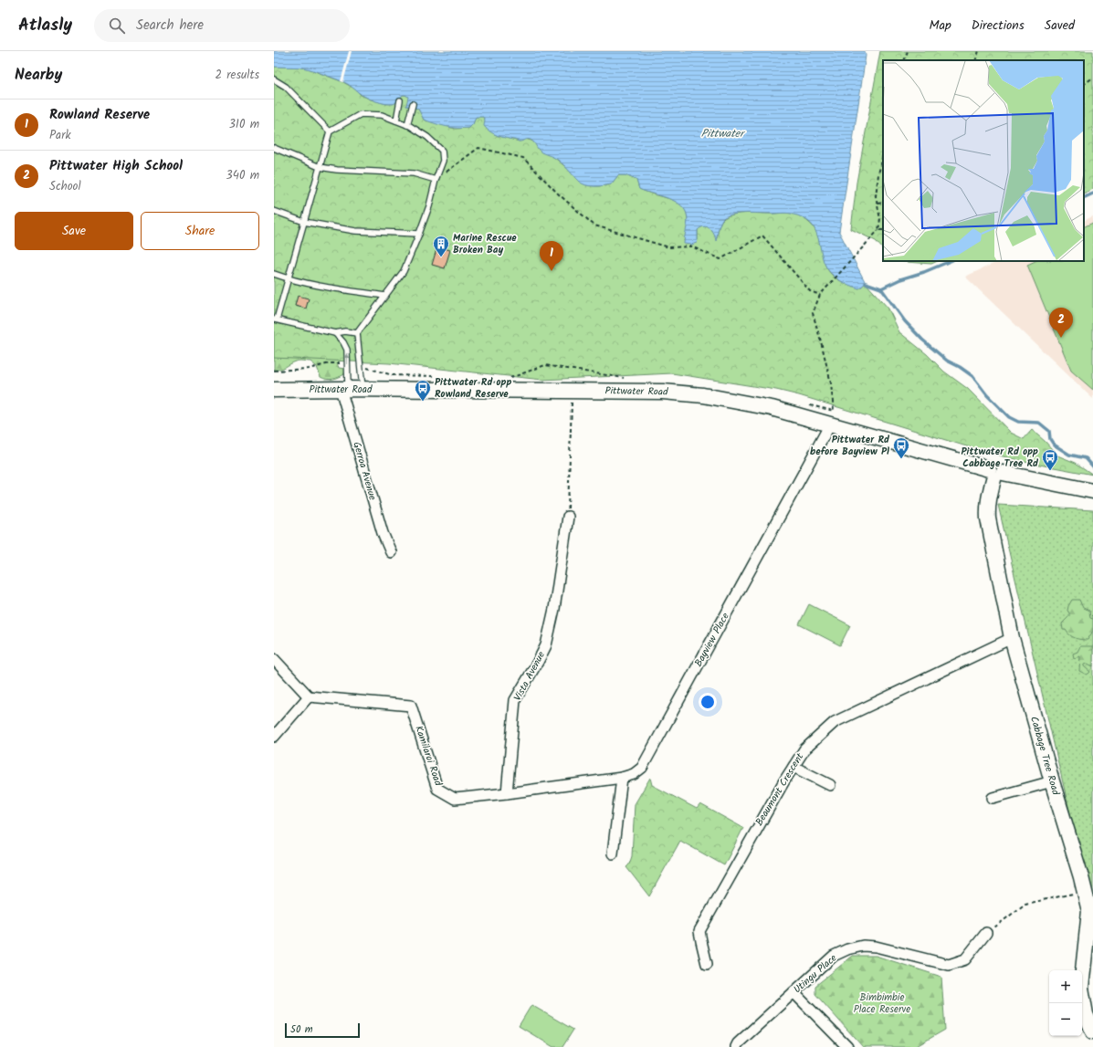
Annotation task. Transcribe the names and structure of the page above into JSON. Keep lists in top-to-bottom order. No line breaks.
{"streets":{"main road":["Pittwater Road","Cabbage Tree Road"],"street":["Gerroa Avenue","Bayview Place","Vista Avenue","Kamilaroi Road","Beaumont Crescent","Utingu Place"]},"crossings":[["Pittwater Road","Gerroa Avenue"],["Pittwater Road","Bayview Place"],["Pittwater Road","Cabbage Tree Road"],["Bayview Place","Kamilaroi Road"],["Vista Avenue","Kamilaroi Road"],["Cabbage Tree Road","Beaumont Crescent"]],"water":["Pittwater"],"parks":["Bimbimbie Place Reserve"],"places":{"building":["Marine Rescue Broken Bay"],"bus stop":["Pittwater Rd opp Rowland Reserve","Pittwater Rd before Bayview Pl","Pittwater Rd opp Cabbage Tree Rd"]},"scale_bar":"50 m","page":{"header":"Atlasly","search":"Search here","nav":["Map","Directions","Saved"],"heading":["Nearby","2 results"],"list":[{"mark":"1","name":"Rowland Reserve","note":"Park","value":"310 m"},{"mark":"2","name":"Pittwater High School","note":"School","value":"340 m"}],"buttons":["Save","Share"],"pins":["1","2"],"map_buttons":["+","−"],"scale":"50 m"}}
